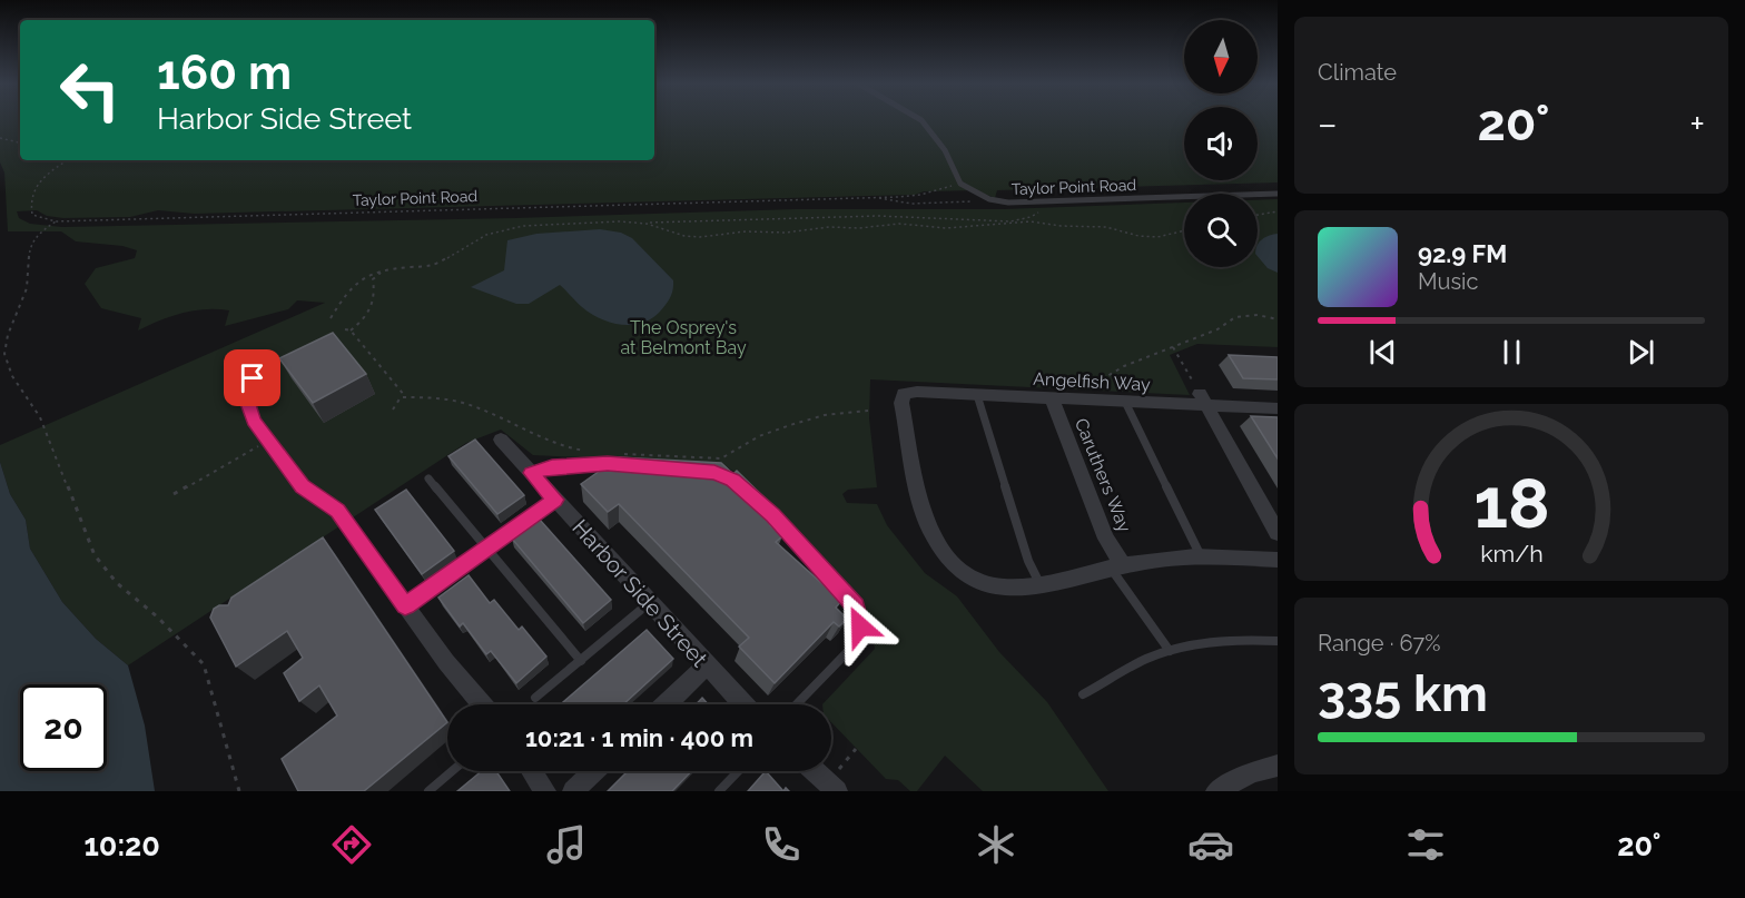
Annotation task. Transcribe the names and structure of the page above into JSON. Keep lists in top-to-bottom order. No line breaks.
{"streets":{"street":["Angelfish Way","Caruthers Way","Harbor Side Street"],"lane":["Taylor Point Road"]},"crossings":[["Angelfish Way","Caruthers Way"]],"parks":["The Osprey's at Belmont Bay"],"north":"bottom","page":{"tile":["Climate",["Range · 67%","335 km"]],"turn":["160 m","Harbor Side Street"],"heat":["−","20°","+"],"song":["92.9 FM","Music"],"limit":"20","trip":"10:21 · 1 min · 400 m","tabs":["10:20","20°"],"gauge":["18","km/h"]}}
